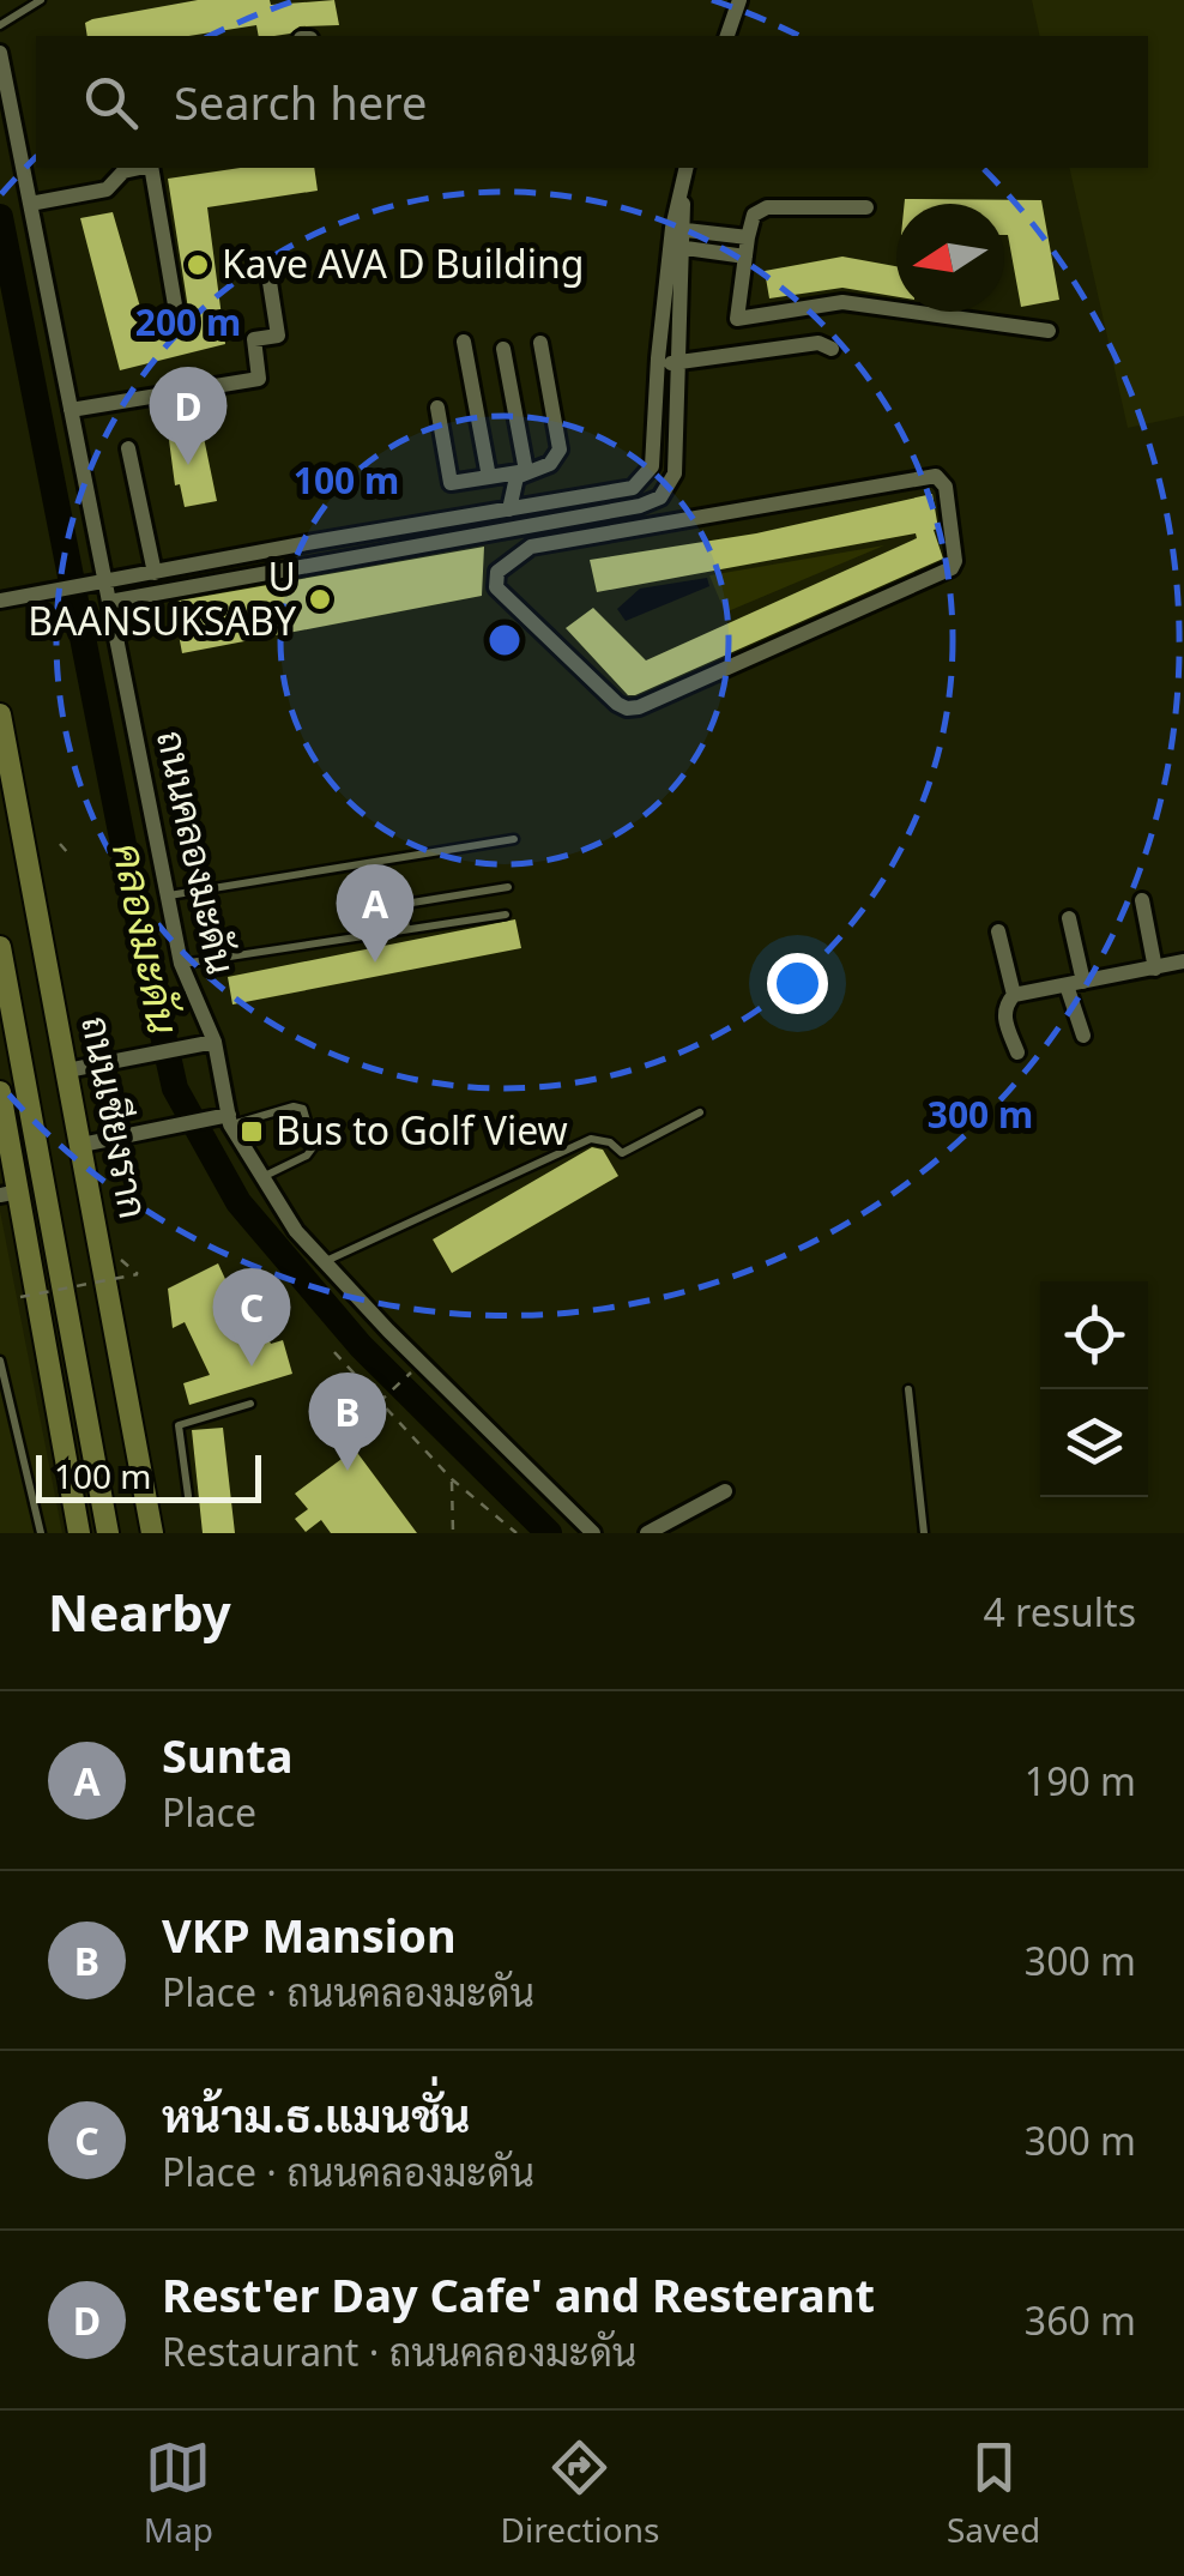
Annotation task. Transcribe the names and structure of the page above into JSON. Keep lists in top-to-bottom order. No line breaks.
{"streets":{"main road":["ถนนเชียงราก"],"street":["ถนนคลองมะดัน"]},"water":["คลองมะดัน"],"places":{"other":["Kave AVA D Building","U BAANSUKSABY"],"transit":["Bus to Golf View"]},"scale_bar":"100 m","north":"left","page":{"search":"Search here","pins":["D","A","C","B"],"scale":"100 m","heading":["Nearby","4 results"],"list":[{"mark":"A","name":"Sunta","note":"Place","value":"190 m"},{"mark":"B","name":"VKP Mansion","note":"Place · ถนนคลองมะดัน","value":"300 m"},{"mark":"C","name":"หน้าม.ธ.แมนชั่น","note":"Place · ถนนคลองมะดัน","value":"300 m"},{"mark":"D","name":"Rest'er Day Cafe' and Resterant","note":"Restaurant · ถนนคลองมะดัน","value":"360 m"}],"nav":["Map","Directions","Saved"]},"rings":["200 m","100 m","300 m"]}
